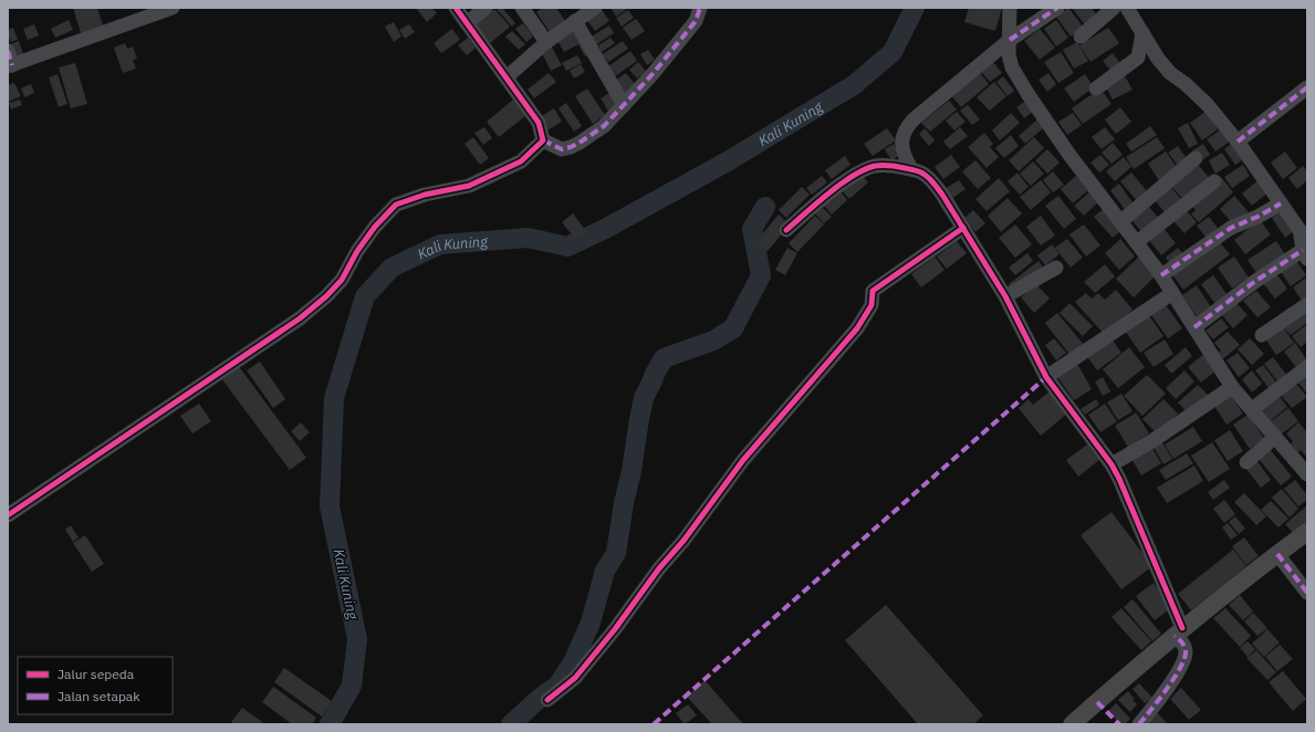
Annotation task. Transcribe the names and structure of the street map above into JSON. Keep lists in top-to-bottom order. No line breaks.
{"water":["Kali Kuning"],"legend":["Jalur sepeda","Jalan setapak"]}
